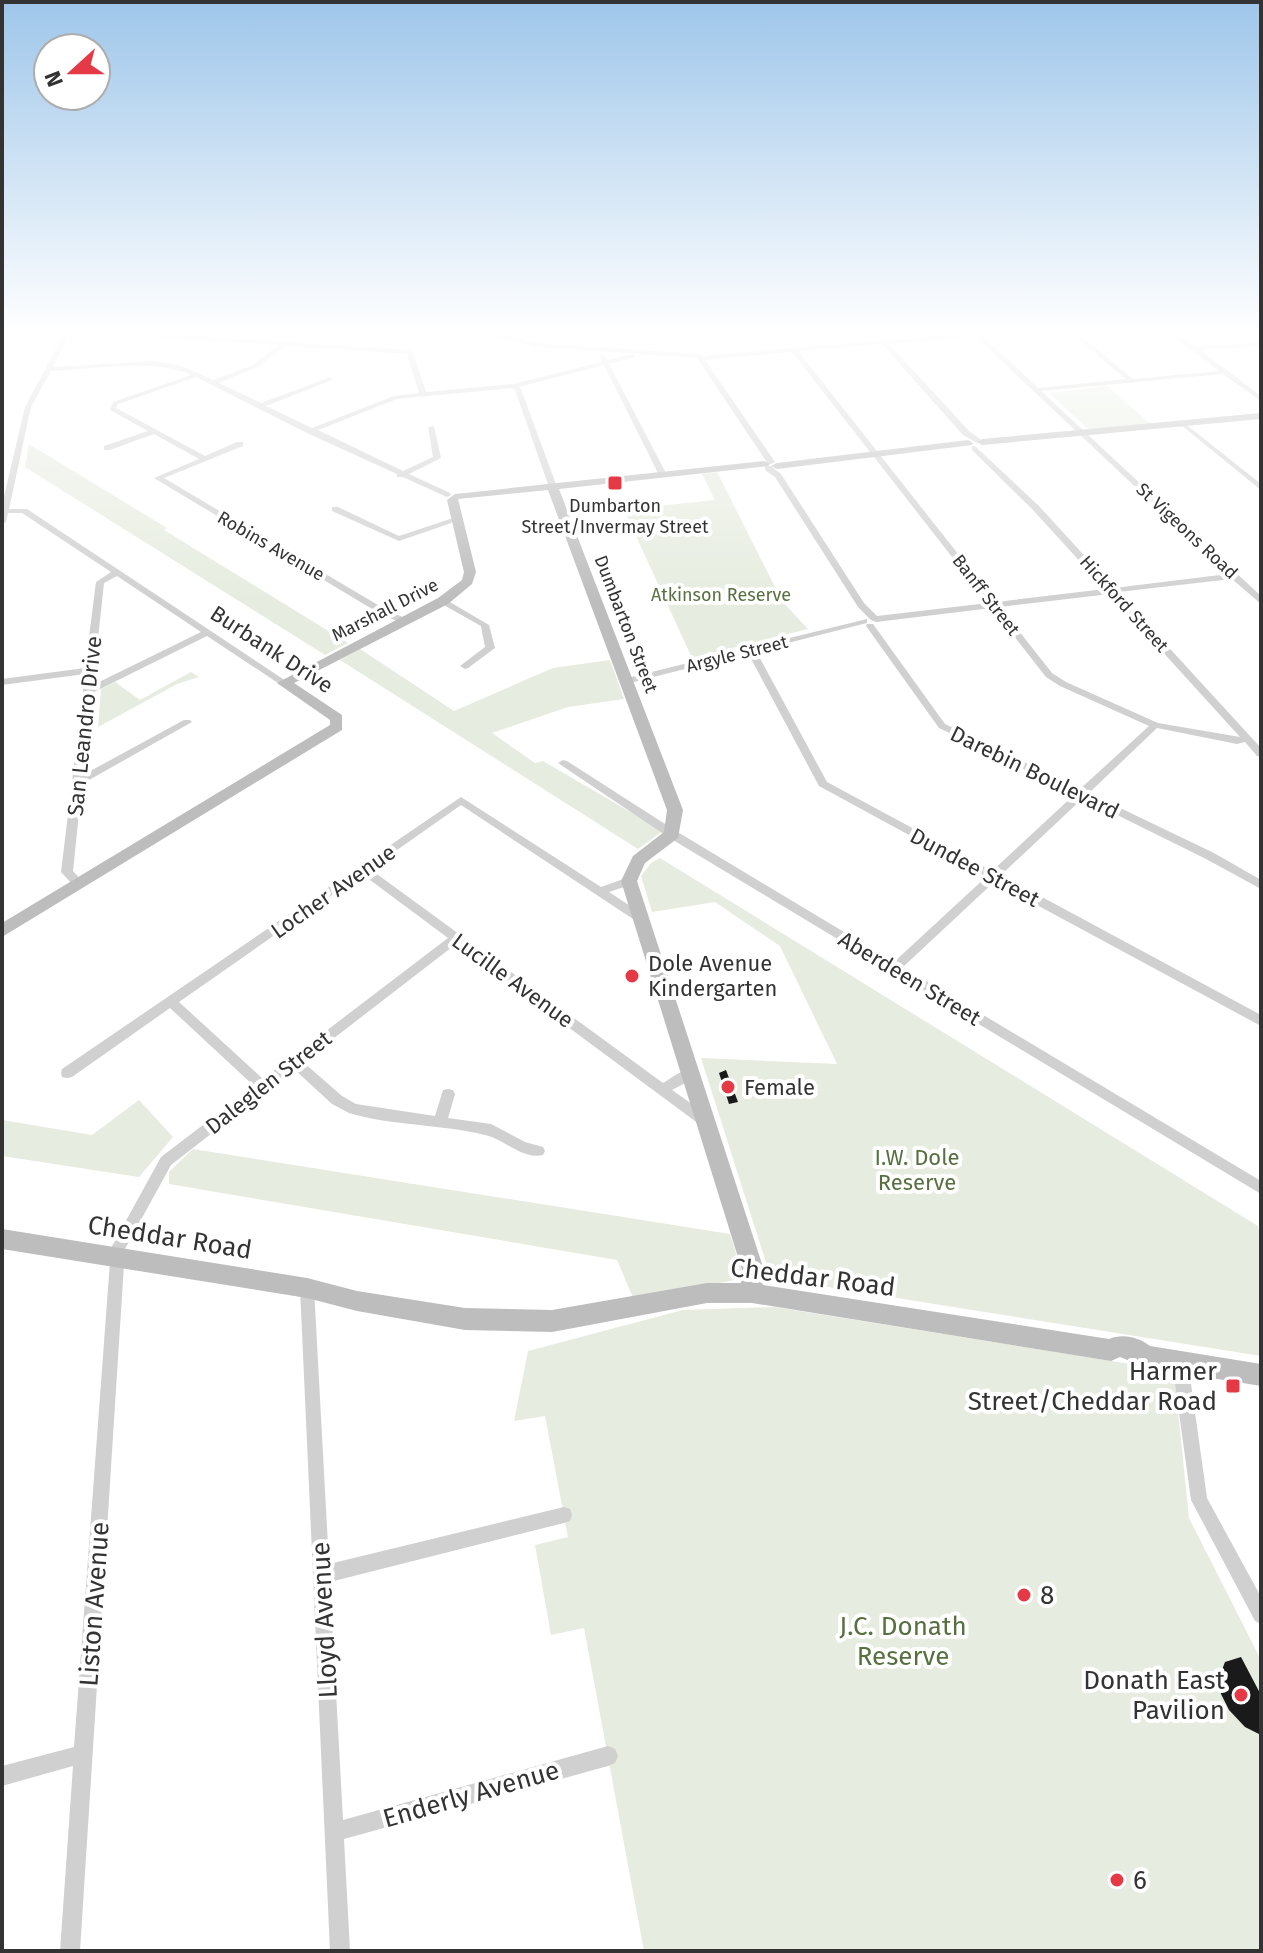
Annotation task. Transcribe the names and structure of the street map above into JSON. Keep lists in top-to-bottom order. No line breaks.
{"streets":{"street":["St Vigeons Road","Robins Avenue","Banff Street","Hickford Street","Marshall Drive","Dumbarton Street","Burbank Drive","Argyle Street","San Leandro Drive","Darebin Boulevard","Dundee Street","Locher Avenue","Aberdeen Street","Lucille Avenue","Daleglen Street","Cheddar Road","Liston Avenue","Lloyd Avenue","Enderly Avenue"]},"crossings":[["St Vigeons Road","Argyle Street"],["Robins Avenue","Marshall Drive"],["Banff Street","Hickford Street"],["Banff Street","Argyle Street"],["Hickford Street","Argyle Street"],["Marshall Drive","Burbank Drive"],["Dumbarton Street","Argyle Street"],["Dumbarton Street","Aberdeen Street"],["Burbank Drive","San Leandro Drive"],["Argyle Street","Darebin Boulevard"],["Argyle Street","Dundee Street"],["Locher Avenue","Lucille Avenue"],["Lucille Avenue","Daleglen Street"],["Daleglen Street","Cheddar Road"],["Daleglen Street","Liston Avenue"],["Cheddar Road","Liston Avenue"],["Cheddar Road","Lloyd Avenue"],["Lloyd Avenue","Enderly Avenue"]],"parks":["Atkinson Reserve","I.W. Dole Reserve","J.C. Donath Reserve"],"places":{"transit":["Dumbarton Street/Invermay Street","Harmer Street/Cheddar Road"],"other":["Dole Avenue Kindergarten","Female","8","Donath East Pavilion","6"]},"north":"left"}
